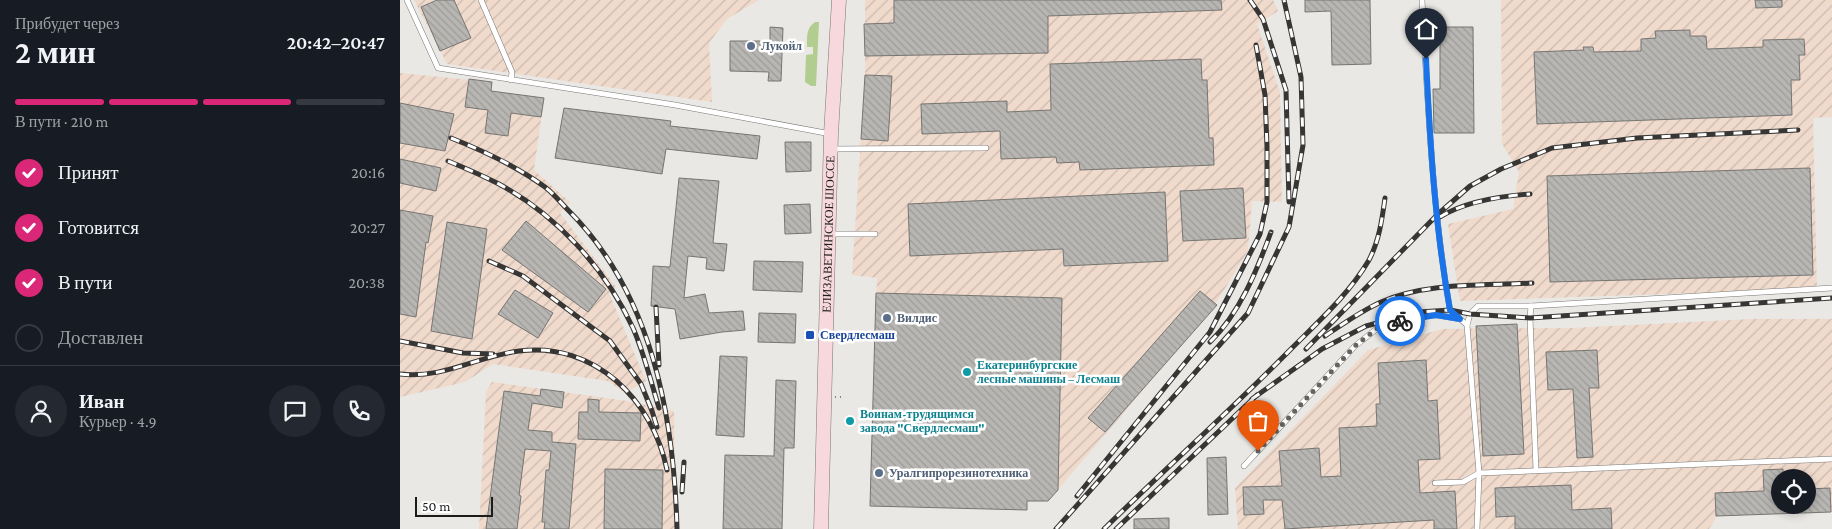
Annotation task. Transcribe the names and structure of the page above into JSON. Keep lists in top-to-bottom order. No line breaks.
{"streets":{"main road":["ЕЛИЗАВЕТИНСКОЕ ШОССЕ"]},"places":{"other":["Лукойл","Вилдис","Екатеринбургские лесные машины – Лесмаш","Воинам-трудящимся завода \"Свердлесмаш\"","Уралгипрорезинотехника"],"transit":["Свердлесмаш"]},"scale_bar":"50 m","page":{"heading":["2 мин","Прибудет через","20:42–20:47"],"panel":["Иван","Курьер · 4.9"],"bar":"В пути · 210 m","list":[["Принят","20:16"],["Готовится","20:27"],["В пути","20:38"],"Доставлен"],"scale":"50 m"}}
